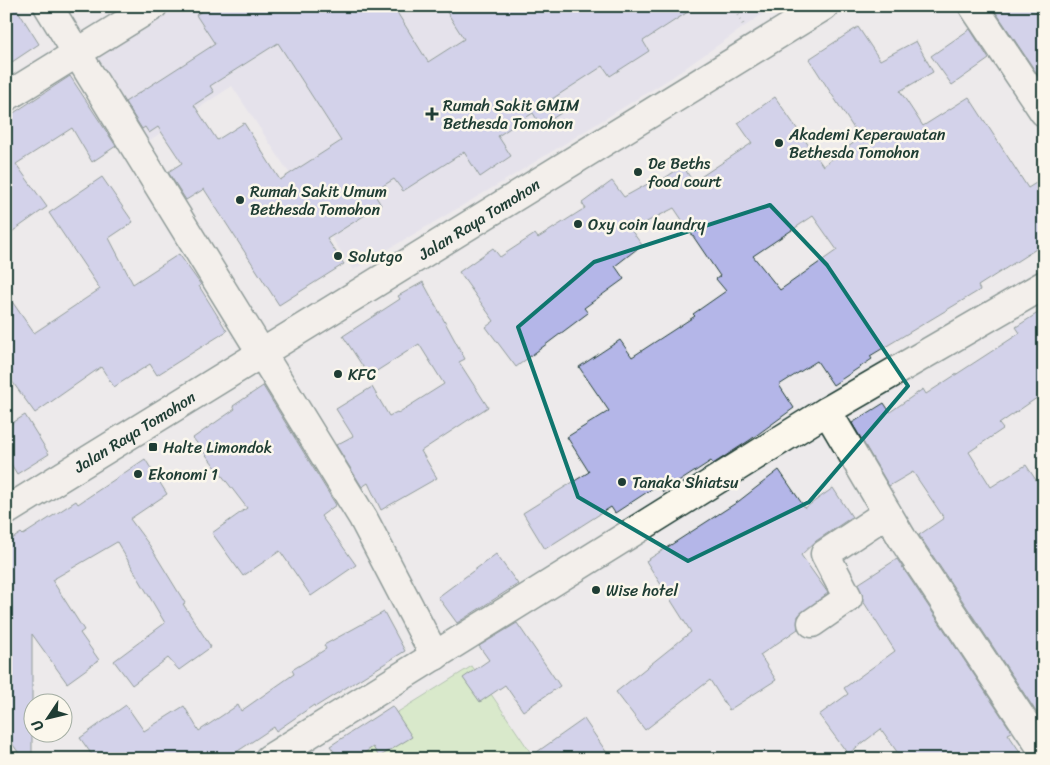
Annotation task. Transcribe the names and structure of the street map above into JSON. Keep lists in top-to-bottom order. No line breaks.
{"streets":{"main road":["Jalan Raya Tomohon"]},"places":{"health":["Rumah Sakit GMIM Bethesda Tomohon"],"other":["Akademi Keperawatan Bethesda Tomohon","De Beths food court","Rumah Sakit Umum Bethesda Tomohon","Oxy coin laundry","Solutgo","KFC","Ekonomi 1","Tanaka Shiatsu","Wise hotel"],"transit":["Halte Limondok"]},"north":"bottom left"}
